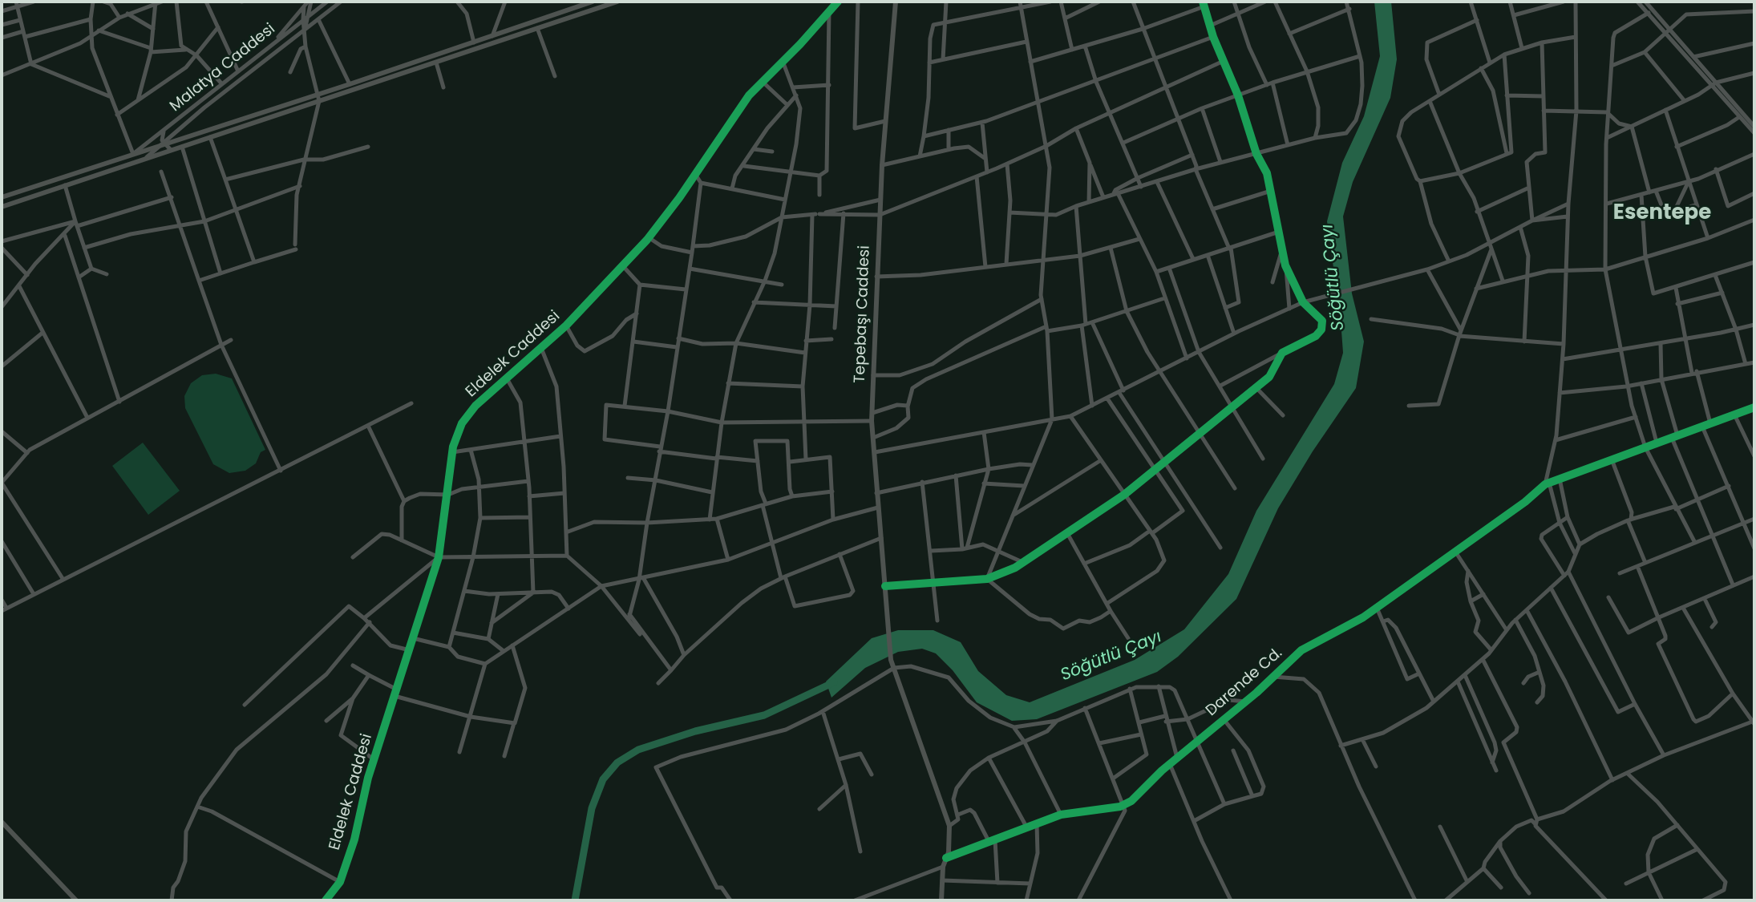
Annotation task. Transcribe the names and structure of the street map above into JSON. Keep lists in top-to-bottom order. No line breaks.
{"streets":{"main road":["Tepebaşı Caddesi"],"street":["Malatya Caddesi","Eldelek Caddesi","Darende Cd."]},"districts":["Esentepe"],"water":["Söğütlü Çayı"]}
